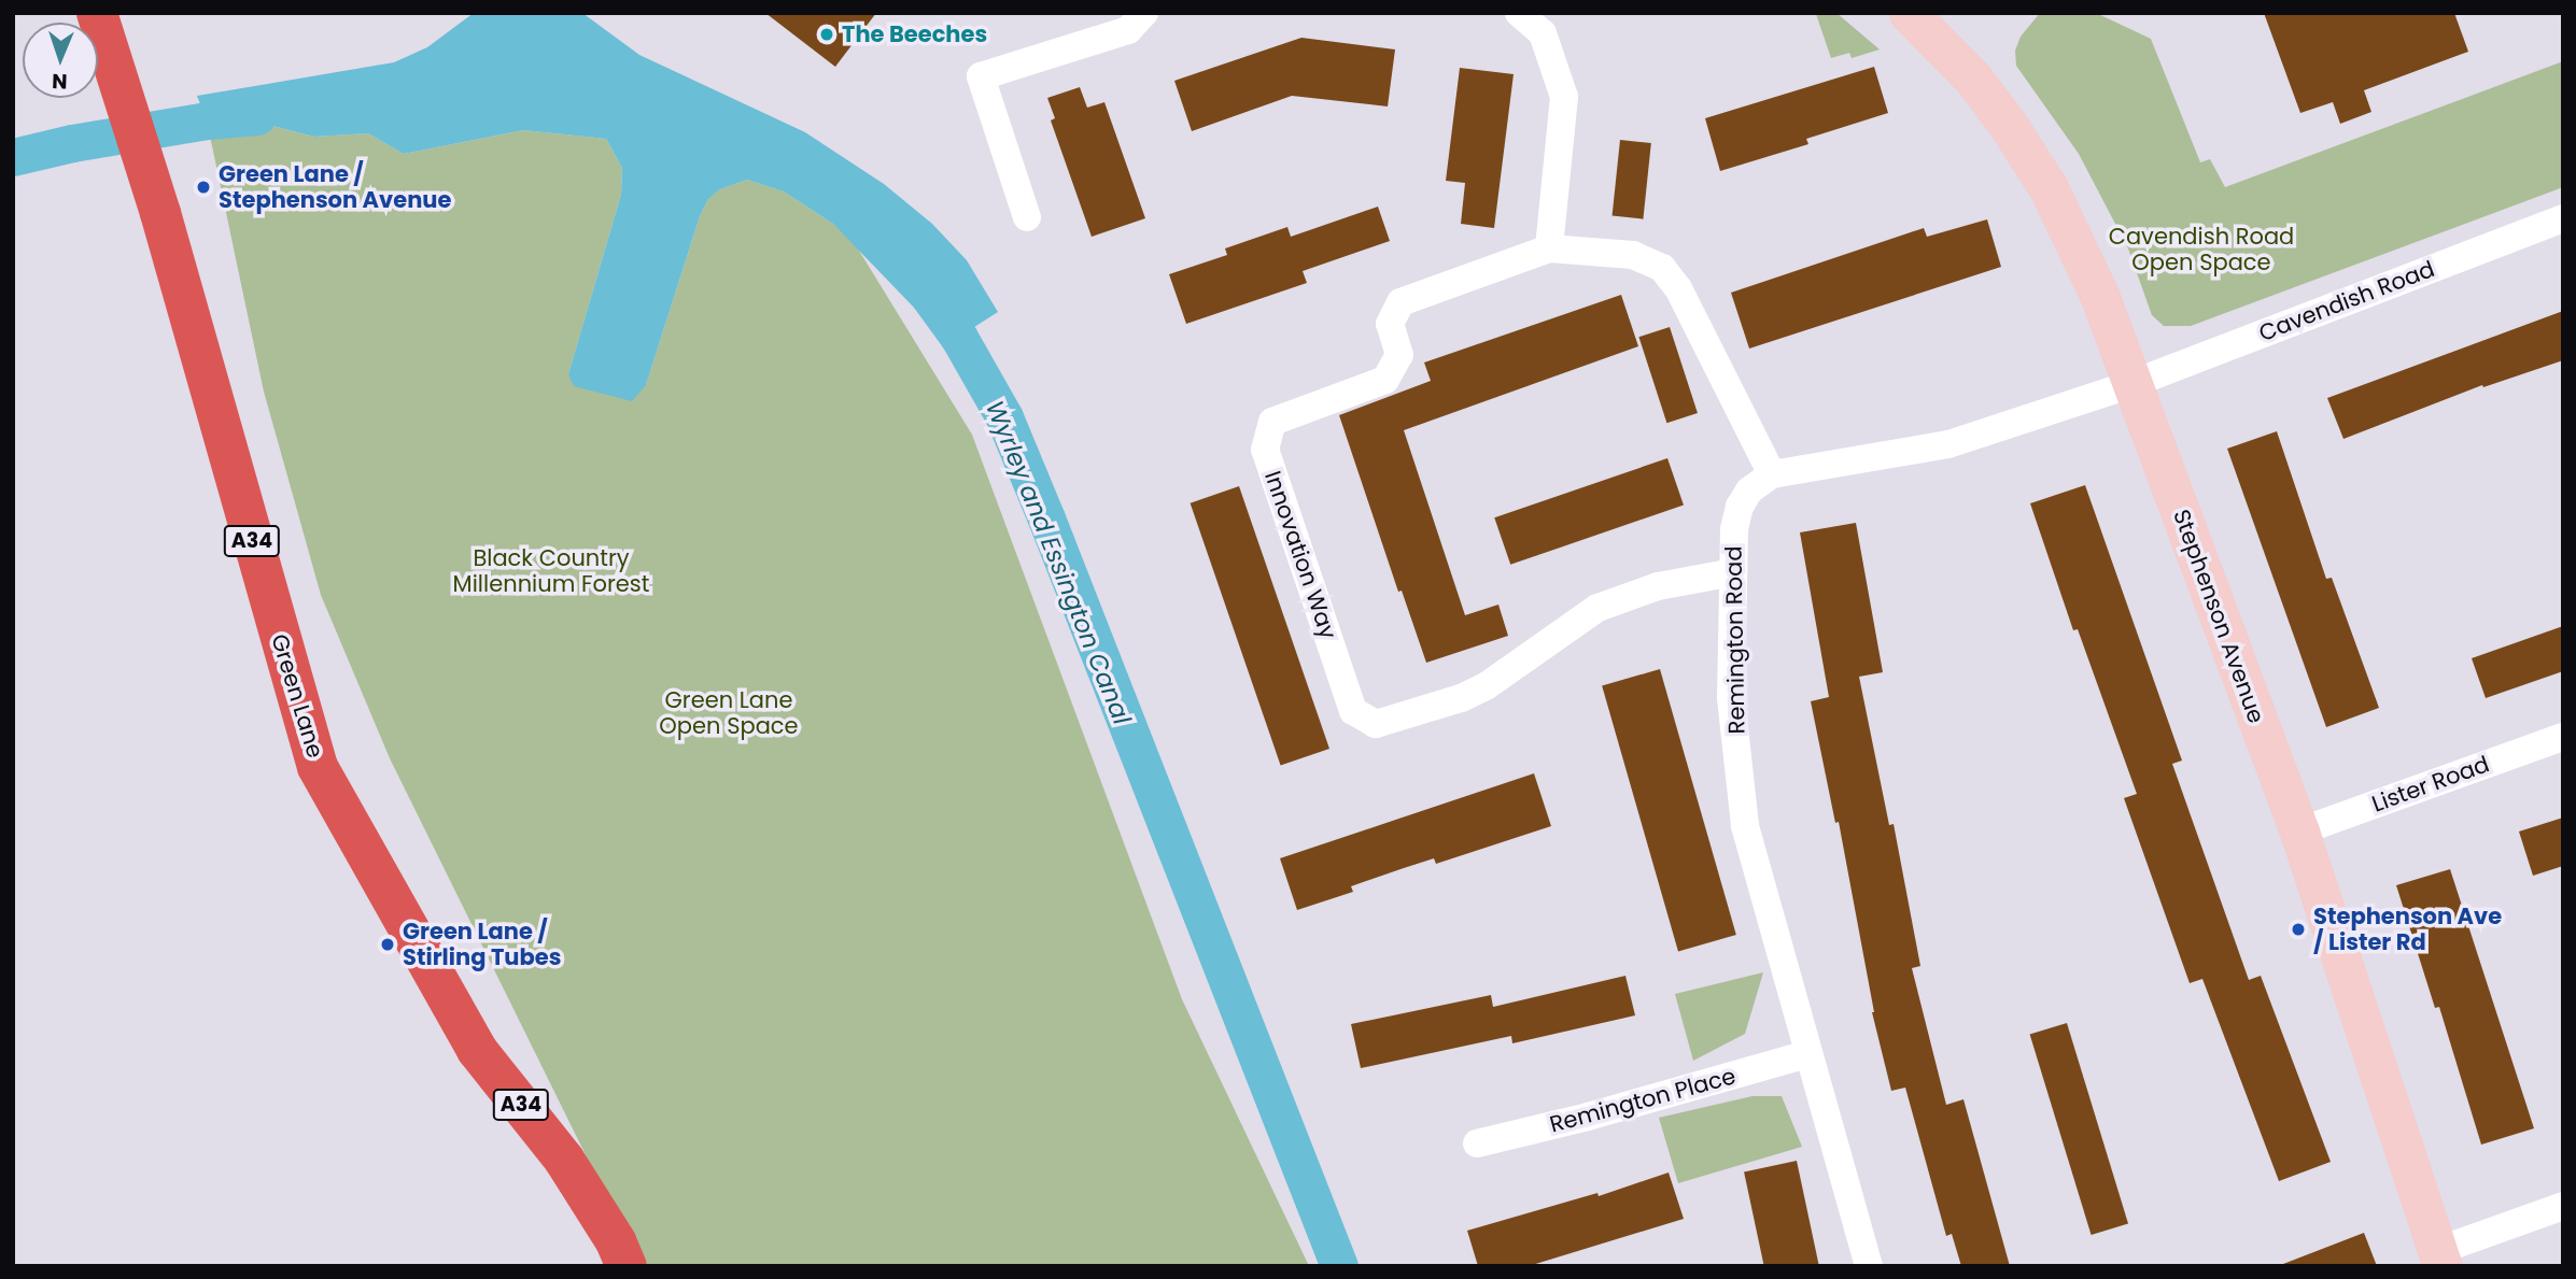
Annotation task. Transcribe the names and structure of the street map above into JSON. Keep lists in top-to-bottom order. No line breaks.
{"streets":{"highway":["A34","Green Lane"],"street":["Cavendish Road","Innovation Way","Stephenson Avenue","Remington Road","Lister Road","Remington Place"]},"crossings":[["Cavendish Road","Stephenson Avenue"],["Innovation Way","Remington Road"],["Stephenson Avenue","Lister Road"],["Remington Road","Remington Place"]],"water":["Wyrley and Essington Canal"],"parks":["Cavendish Road Open Space","Black Country Millennium Forest","Green Lane Open Space"],"places":["The Beeches","Green Lane / Stephenson Avenue","Stephenson Ave / Lister Rd","Green Lane / Stirling Tubes"],"north":"bottom"}
